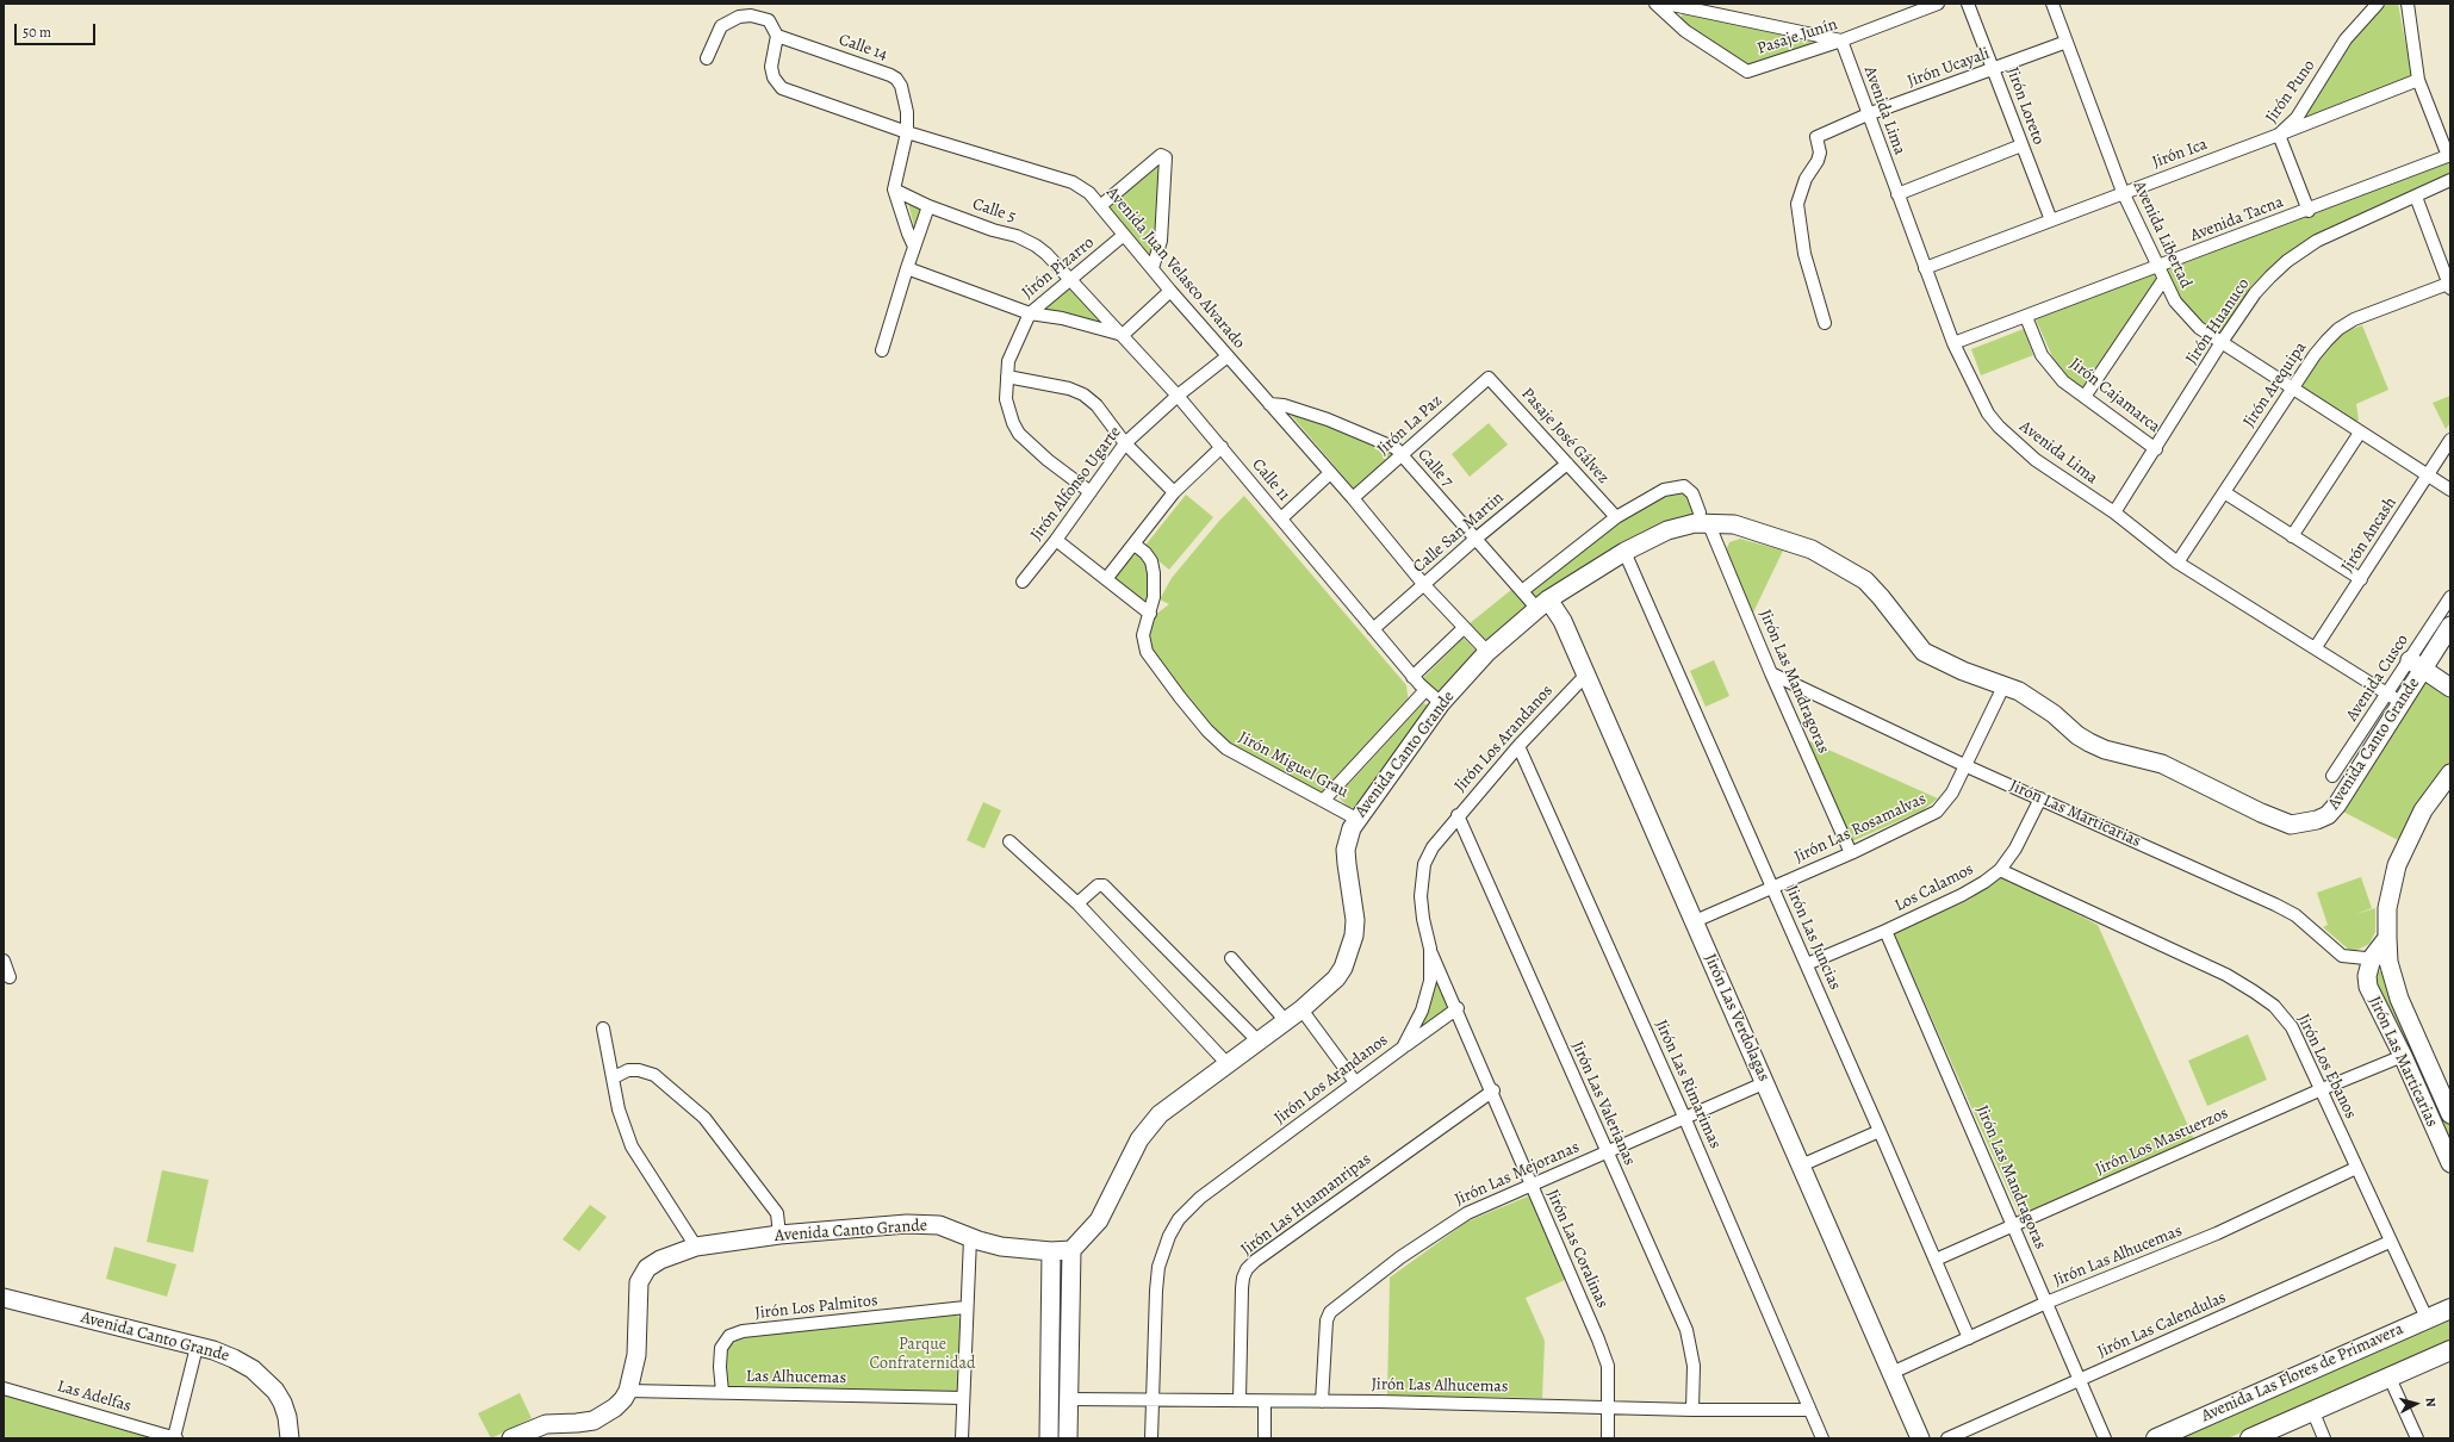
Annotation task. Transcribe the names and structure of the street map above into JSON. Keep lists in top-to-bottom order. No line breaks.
{"streets":{"main road":["Avenida Las Flores de Primavera"],"street":["Pasaje Junín","Calle 14","Jirón Ucayali","Jirón Puno","Jirón Loreto","Avenida Lima","Jirón Ica","Calle 5","Avenida Tacna","Avenida Libertad","Jirón Pizarro","Avenida Juan Velasco Alvarado","Jirón Huanuco","Jirón Arequipa","Jirón Cajamarca","Jirón La Paz","Pasaje José Gálvez","Calle 7","Calle 11","Jirón Alfonso Ugarte","Calle San Martin","Jirón Ancash","Avenida Cusco","Jirón Las Mandragoras","Jirón Los Arandanos","Avenida Canto Grande","Jirón Miguel Grau","Jirón Las Marticarias","Jirón Las Rosamalvas","Los Calamos","Jirón Las Juncias","Jirón Las Verdolagas","Jirón Los Ebanos","Jirón Las Rimarimas","Jirón Las Valerianas","Jirón Los Mastuerzos","Jirón Las Mejoranas","Jirón Las Huamanripas","Jirón Las Coralinas","Jirón Las Alhucemas","Jirón Los Palmitos","Jirón Las Calendulas","Las Alhucemas","Las Adelfas"]},"crossings":[["Pasaje Junín","Avenida Lima"],["Calle 14","Calle 5"],["Calle 14","Avenida Juan Velasco Alvarado"],["Jirón Ucayali","Jirón Loreto"],["Jirón Ucayali","Avenida Lima"],["Jirón Ucayali","Avenida Libertad"],["Jirón Puno","Jirón Ica"],["Jirón Puno","Avenida Tacna"],["Jirón Loreto","Jirón Ica"],["Avenida Lima","Jirón Ica"],["Avenida Lima","Avenida Tacna"],["Avenida Lima","Jirón Huanuco"],["Avenida Lima","Jirón Arequipa"],["Avenida Lima","Jirón Ancash"],["Avenida Lima","Avenida Cusco"],["Avenida Lima","Avenida Canto Grande"],["Jirón Ica","Avenida Libertad"],["Calle 5","Jirón Pizarro"],["Calle 5","Calle 11"],["Avenida Tacna","Avenida Libertad"],["Avenida Tacna","Jirón Cajamarca"],["Avenida Libertad","Jirón Huanuco"],["Avenida Libertad","Jirón Arequipa"],["Avenida Libertad","Jirón Ancash"],["Jirón Pizarro","Avenida Juan Velasco Alvarado"],["Jirón Pizarro","Calle 11"],["Jirón Pizarro","Jirón Alfonso Ugarte"],["Avenida Juan Velasco Alvarado","Jirón La Paz"],["Avenida Juan Velasco Alvarado","Calle 7"],["Avenida Juan Velasco Alvarado","Jirón Alfonso Ugarte"],["Avenida Juan Velasco Alvarado","Calle San Martin"],["Avenida Juan Velasco Alvarado","Avenida Canto Grande"],["Jirón Huanuco","Jirón Cajamarca"],["Jirón La Paz","Pasaje José Gálvez"],["Jirón La Paz","Calle 7"],["Pasaje José Gálvez","Calle San Martin"],["Pasaje José Gálvez","Jirón Las Mandragoras"],["Calle 7","Calle San Martin"],["Calle 7","Jirón Las Mandragoras"],["Calle 7","Avenida Canto Grande"],["Calle 7","Jirón Las Verdolagas"],["Calle 11","Jirón Alfonso Ugarte"],["Calle 11","Calle San Martin"],["Calle 11","Avenida Canto Grande"],["Avenida Cusco","Avenida Canto Grande"],["Jirón Las Mandragoras","Avenida Canto Grande"],["Jirón Las Mandragoras","Jirón Las Marticarias"],["Jirón Las Mandragoras","Jirón Las Rosamalvas"],["Jirón Las Mandragoras","Los Calamos"],["Jirón Las Mandragoras","Jirón Los Mastuerzos"],["Jirón Las Mandragoras","Jirón Las Alhucemas"],["Jirón Las Mandragoras","Jirón Las Calendulas"],["Jirón Los Arandanos","Jirón Las Verdolagas"],["Jirón Los Arandanos","Jirón Las Rimarimas"],["Jirón Los Arandanos","Jirón Las Valerianas"],["Jirón Los Arandanos","Jirón Las Coralinas"],["Jirón Los Arandanos","Jirón Las Alhucemas"],["Avenida Canto Grande","Jirón Miguel Grau"],["Avenida Canto Grande","Jirón Las Rosamalvas"],["Avenida Canto Grande","Jirón Las Juncias"],["Avenida Canto Grande","Jirón Las Verdolagas"],["Avenida Canto Grande","Las Alhucemas"],["Jirón Las Marticarias","Jirón Las Rosamalvas"],["Jirón Las Marticarias","Los Calamos"],["Jirón Las Marticarias","Jirón Los Mastuerzos"],["Jirón Las Rosamalvas","Jirón Las Juncias"],["Jirón Las Rosamalvas","Jirón Las Verdolagas"],["Los Calamos","Jirón Las Juncias"],["Los Calamos","Jirón Los Ebanos"],["Jirón Las Juncias","Jirón Los Mastuerzos"],["Jirón Las Juncias","Jirón Las Alhucemas"],["Jirón Las Verdolagas","Jirón Las Mejoranas"],["Jirón Las Verdolagas","Jirón Las Alhucemas"],["Jirón Los Ebanos","Jirón Los Mastuerzos"],["Jirón Los Ebanos","Jirón Las Alhucemas"],["Jirón Los Ebanos","Jirón Las Calendulas"],["Jirón Los Ebanos","Avenida Las Flores de Primavera"],["Jirón Las Rimarimas","Jirón Las Mejoranas"],["Jirón Las Rimarimas","Jirón Las Alhucemas"],["Jirón Las Valerianas","Jirón Las Mejoranas"],["Jirón Las Valerianas","Jirón Las Alhucemas"],["Jirón Las Mejoranas","Jirón Las Coralinas"],["Jirón Las Mejoranas","Jirón Las Alhucemas"],["Jirón Las Huamanripas","Jirón Las Coralinas"],["Jirón Las Huamanripas","Jirón Las Alhucemas"],["Jirón Las Coralinas","Jirón Las Alhucemas"],["Jirón Los Palmitos","Las Alhucemas"]],"parks":["Parque Confraternidad"],"scale_bar":"50 m","north":"right"}
